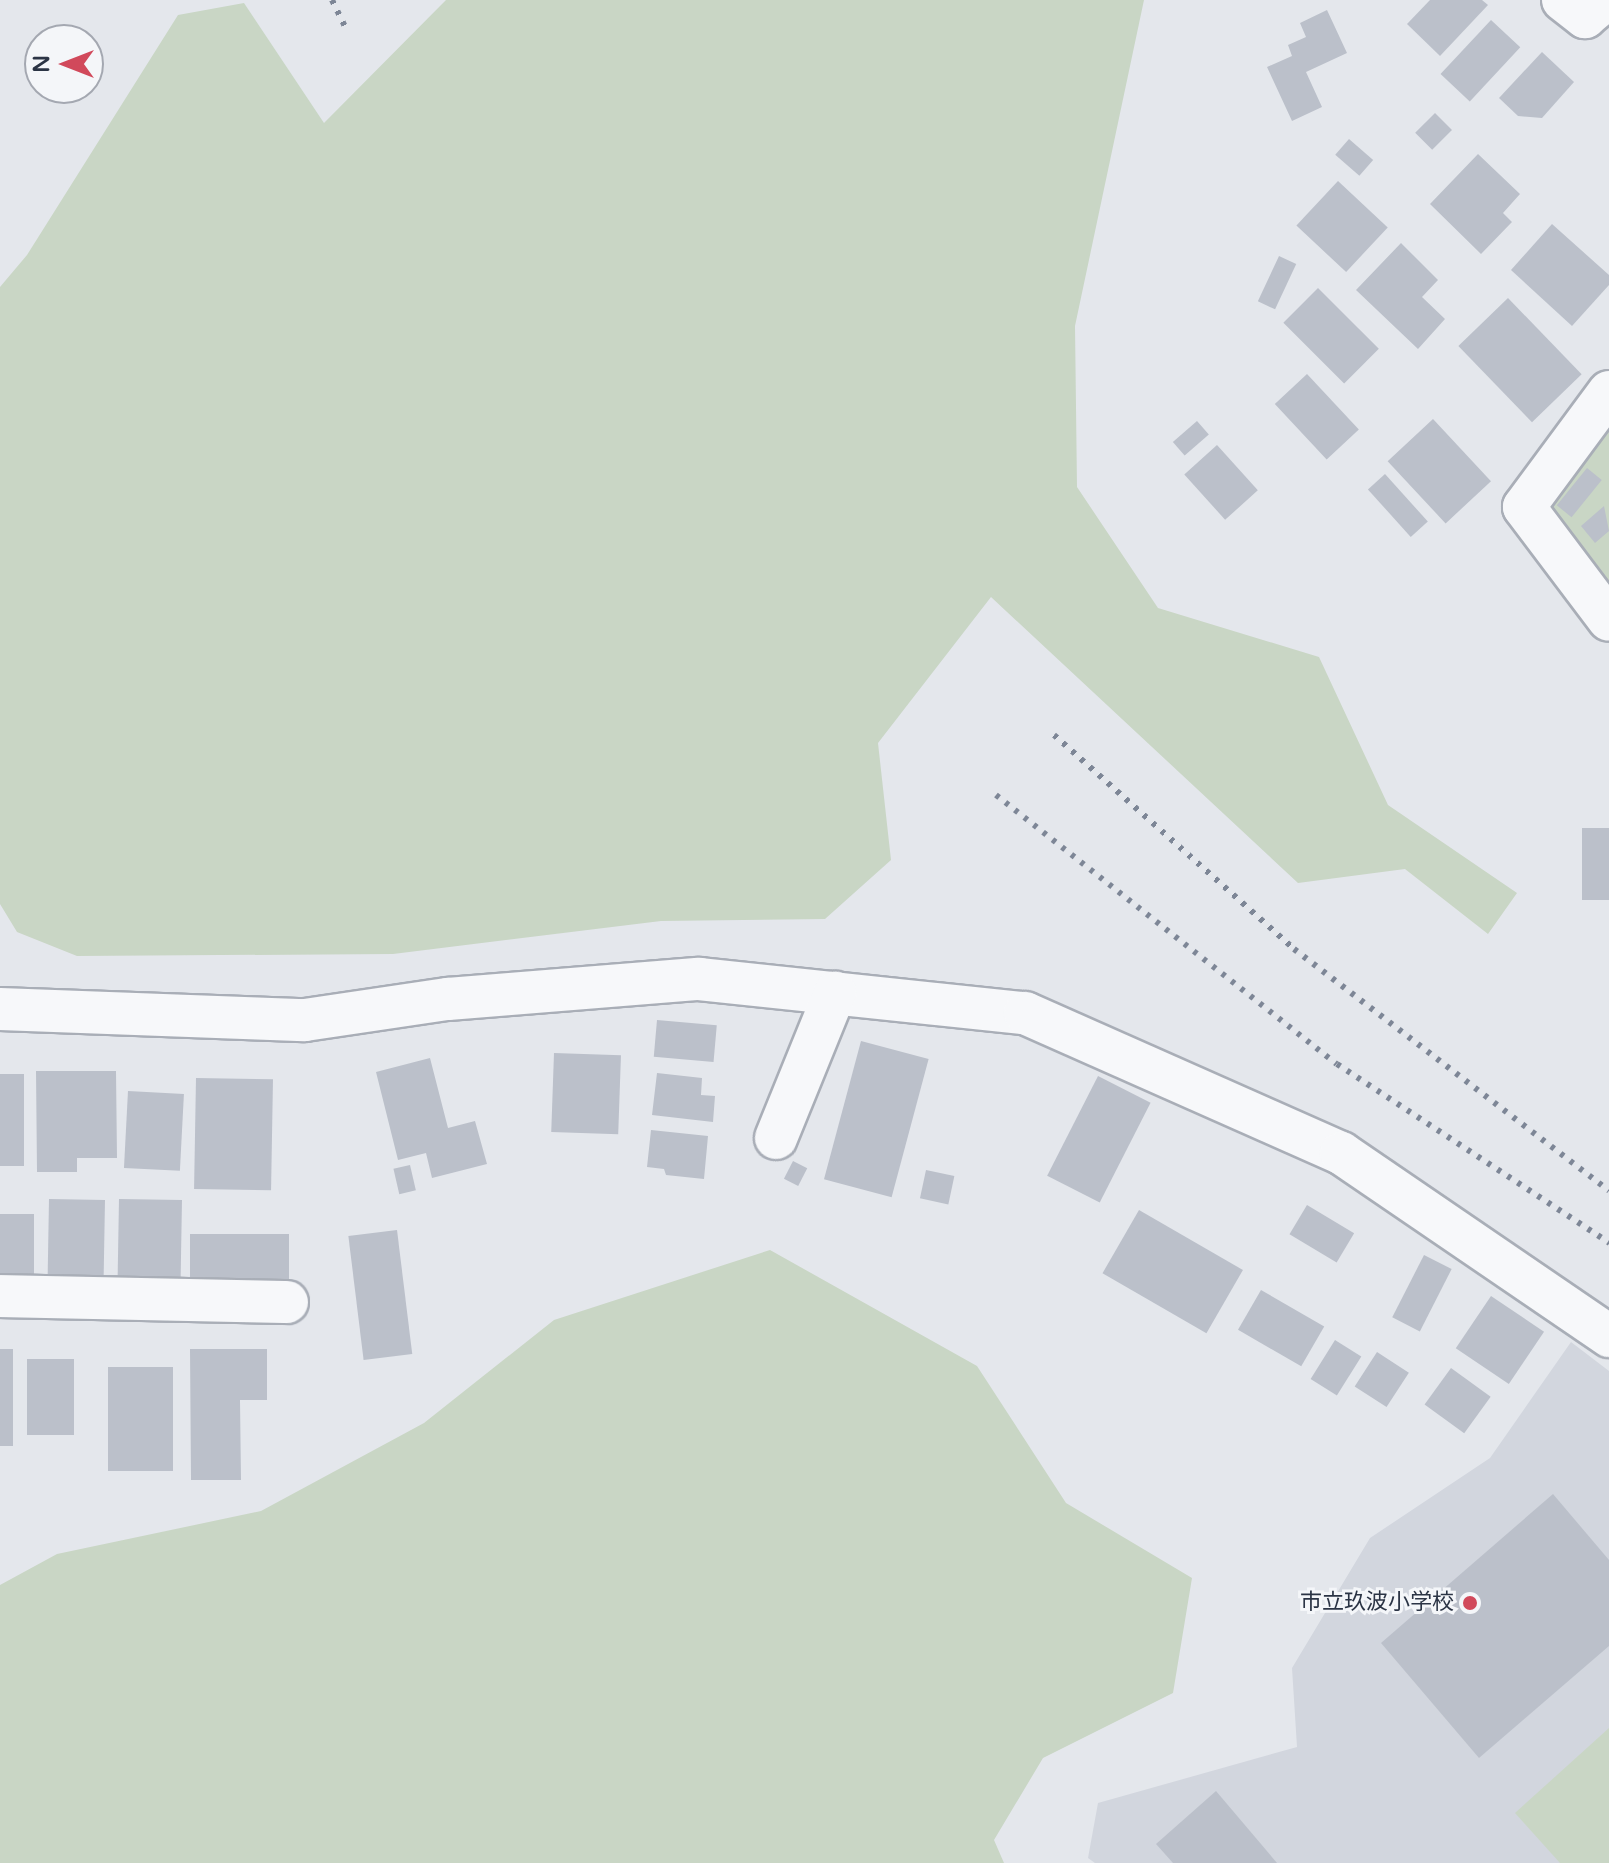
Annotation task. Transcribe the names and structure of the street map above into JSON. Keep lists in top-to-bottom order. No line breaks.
{"places":["市立玖波小学校"],"north":"left"}
